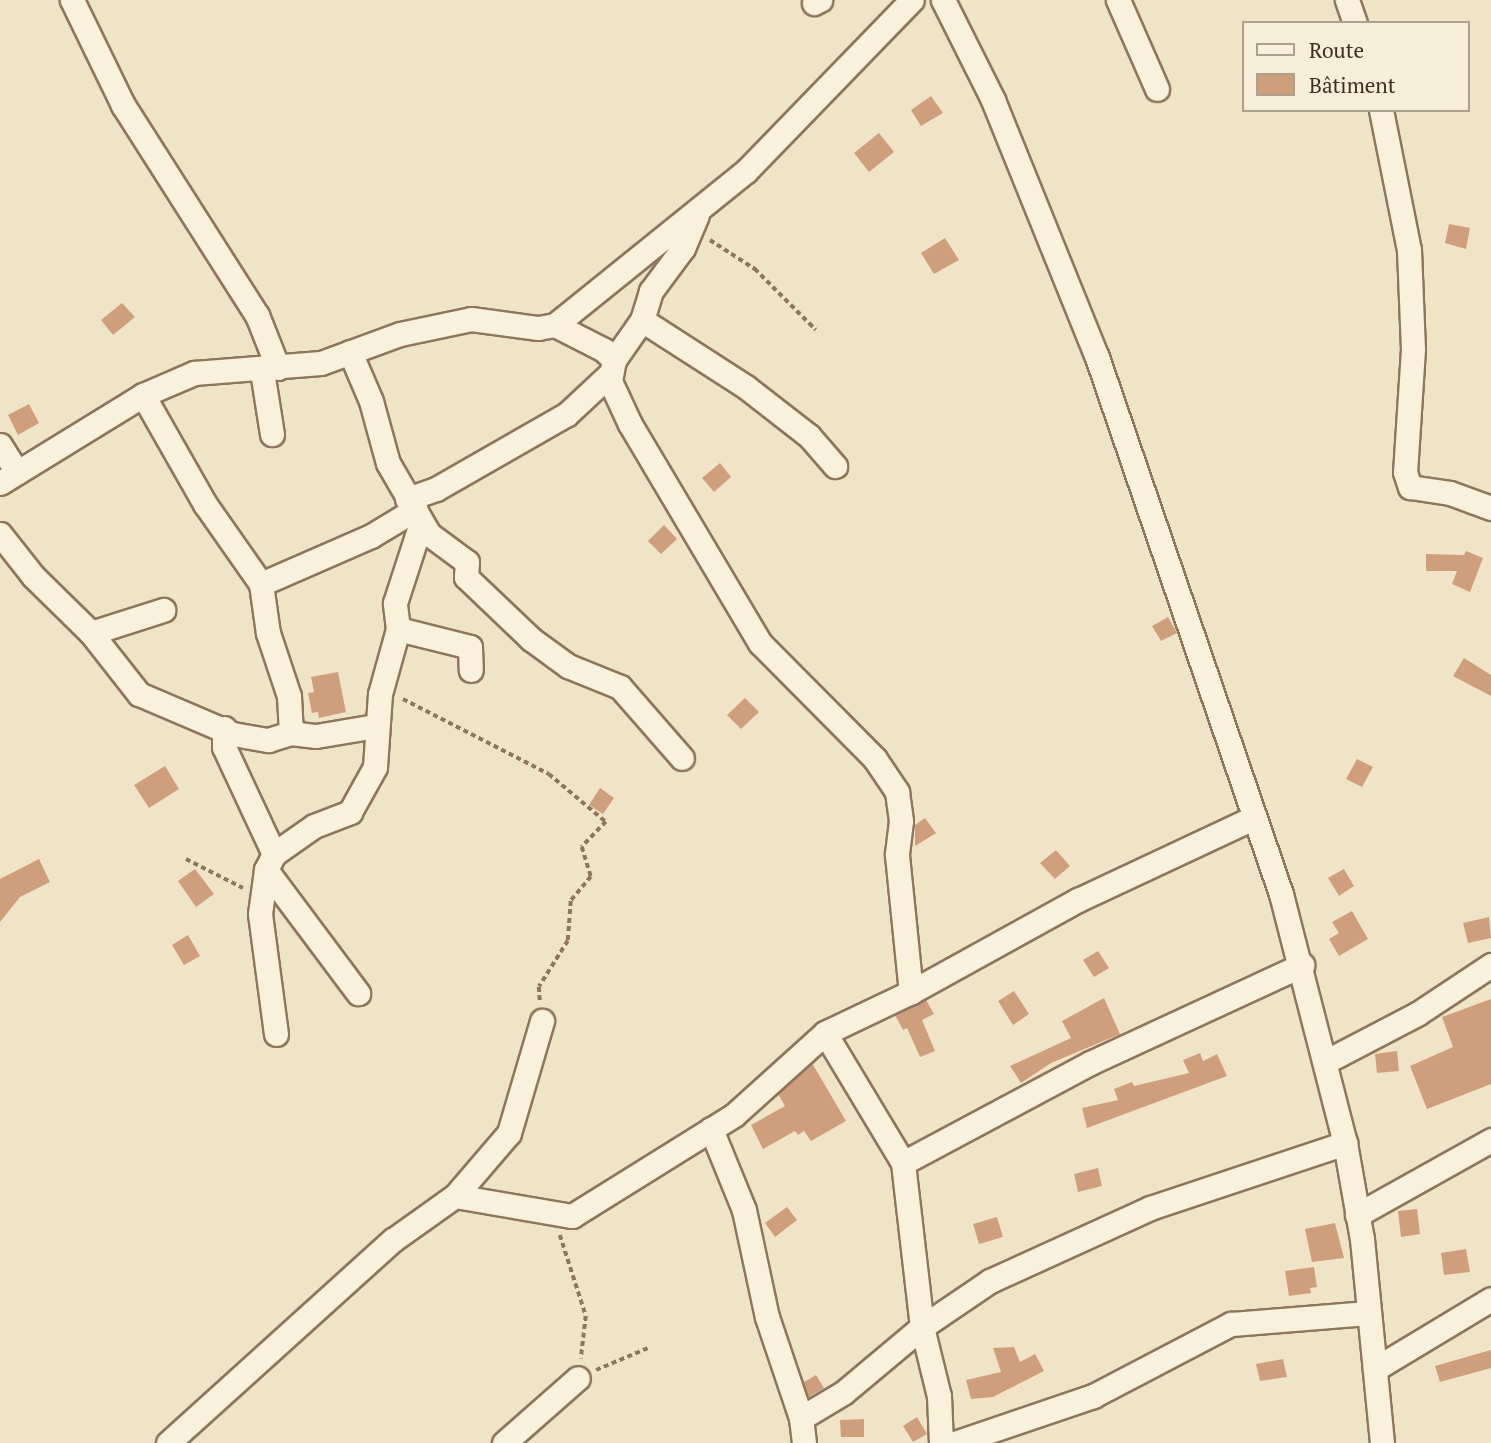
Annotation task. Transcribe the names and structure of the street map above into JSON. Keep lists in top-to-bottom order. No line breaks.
{"legend":["Route","Bâtiment"]}
